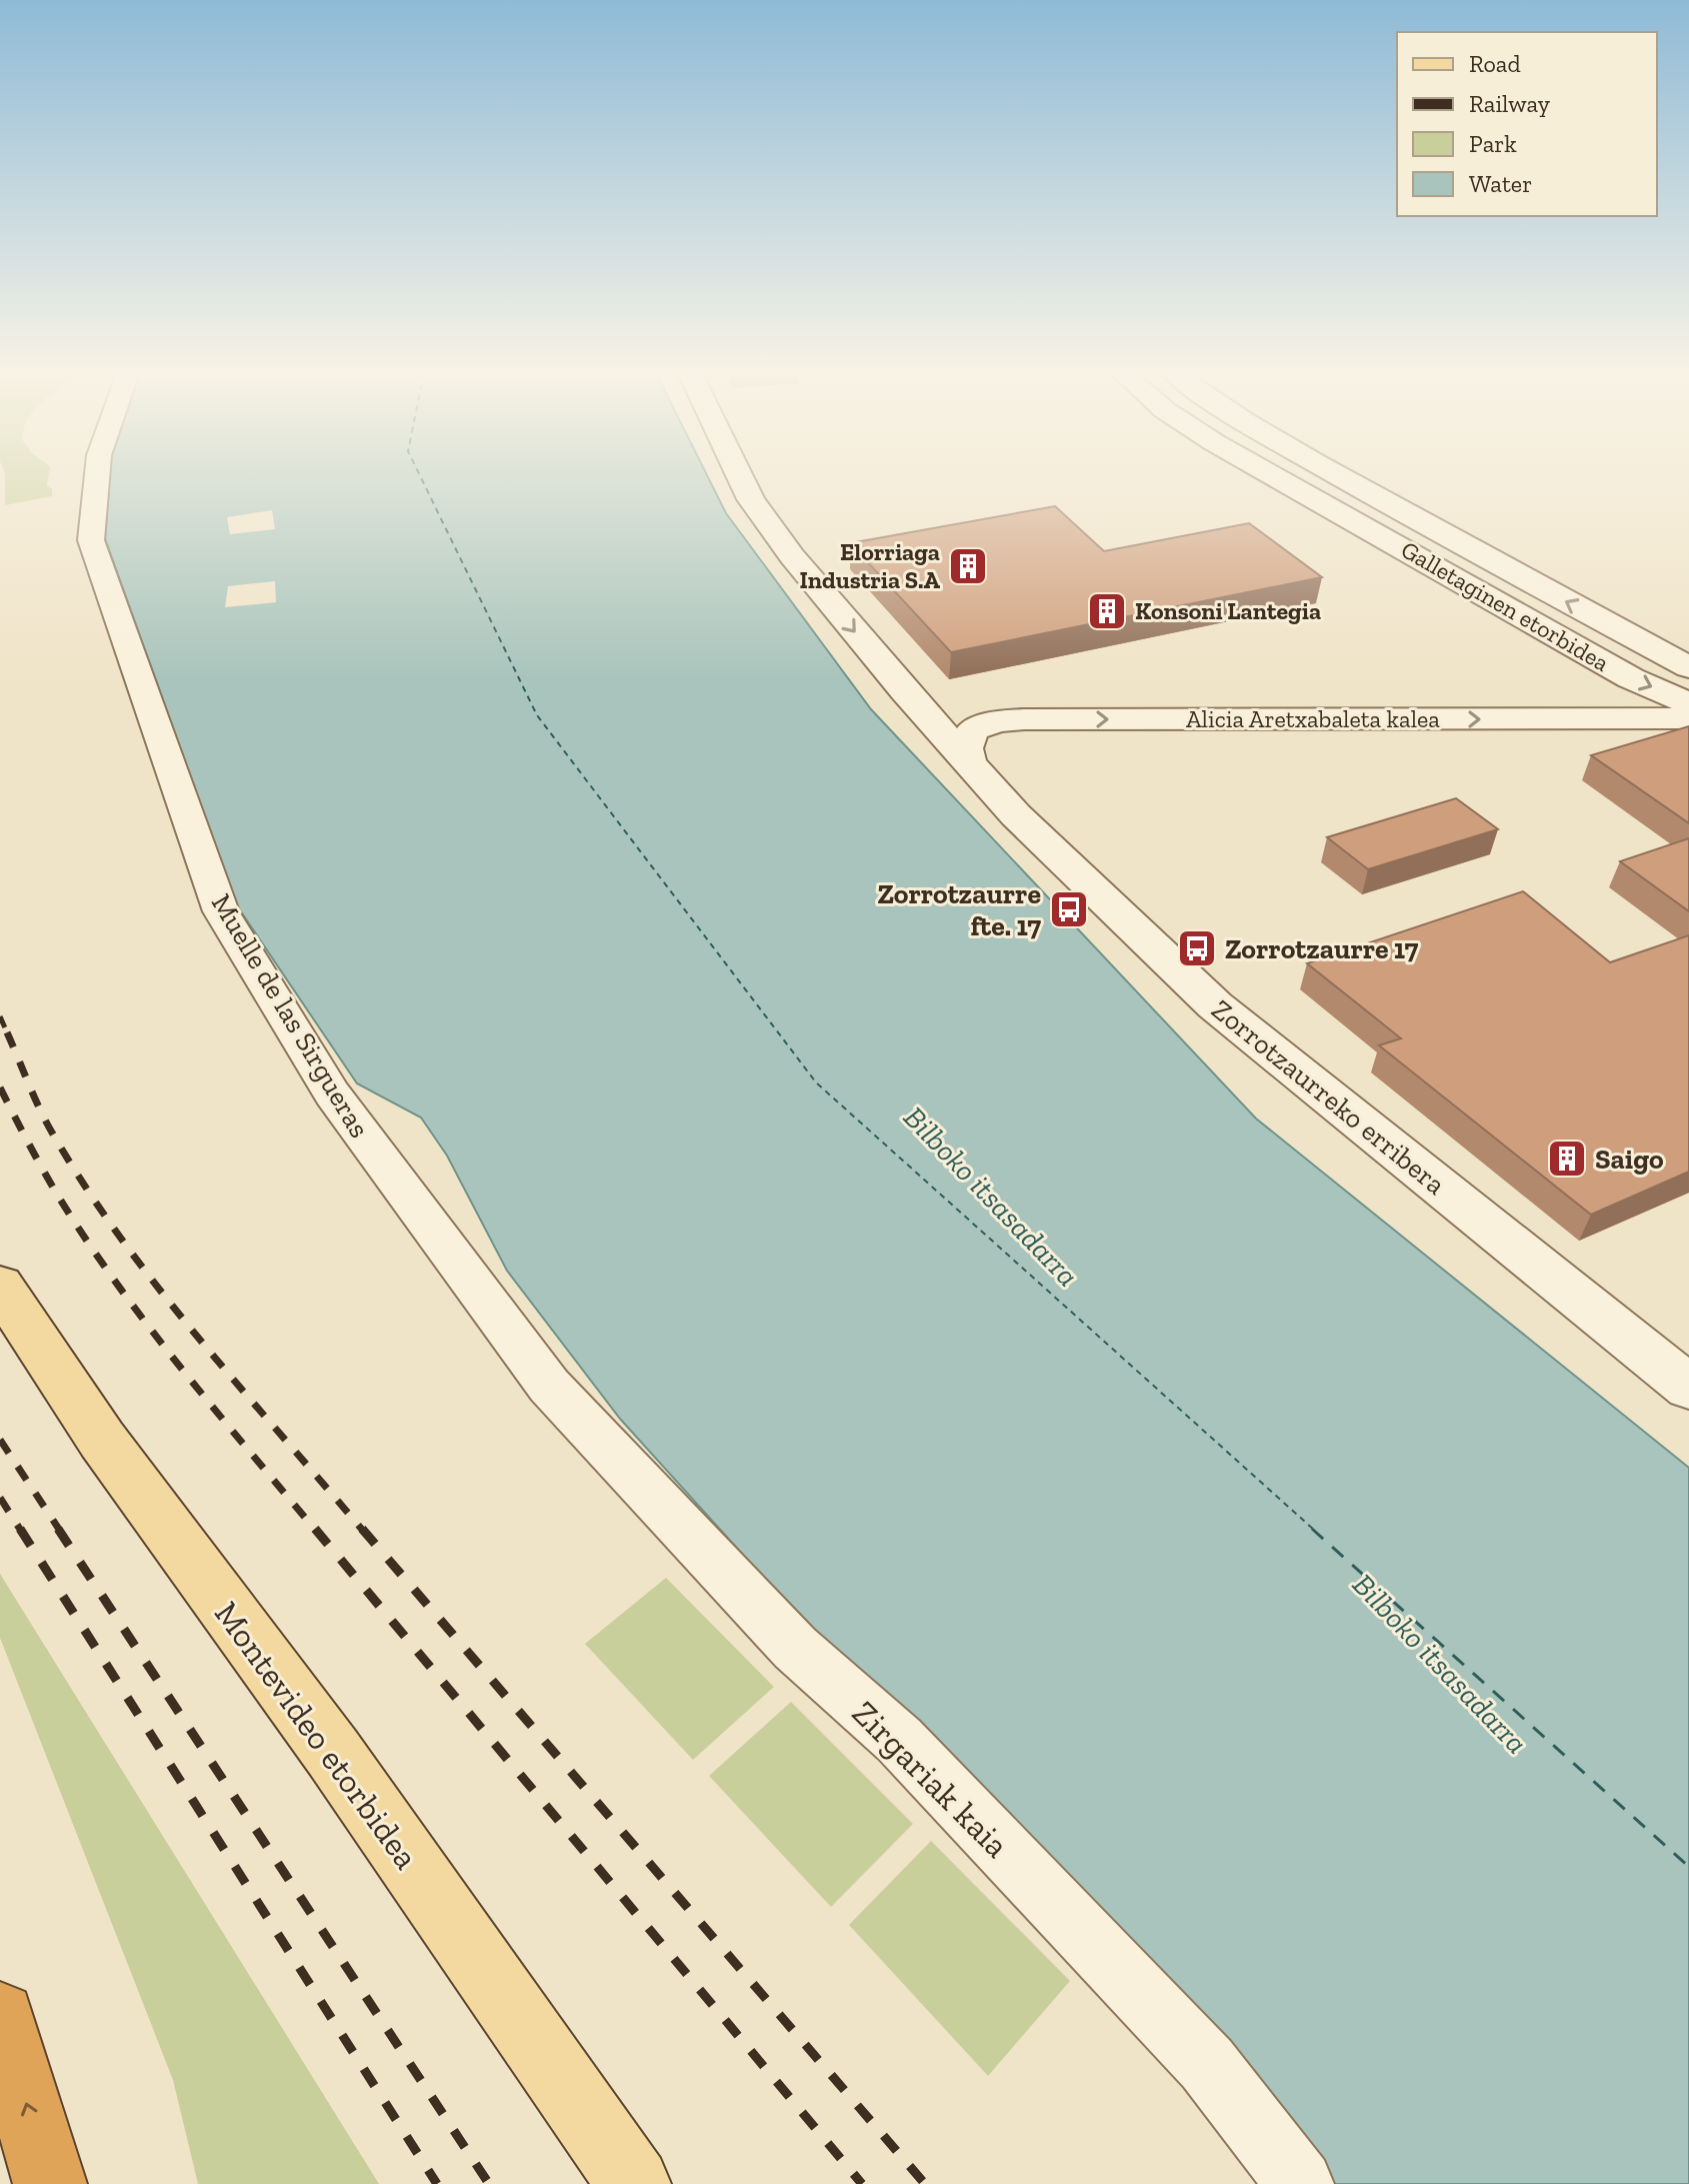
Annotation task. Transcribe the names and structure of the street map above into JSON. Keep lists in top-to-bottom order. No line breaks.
{"streets":{"main road":["Montevideo etorbidea"],"street":["Galletaginen etorbidea","Alicia Aretxabaleta kalea","Muelle de las Sirgueras","Zorrotzaurreko erribera","Zirgariak kaia"]},"crossings":[["Alicia Aretxabaleta kalea","Zorrotzaurreko erribera"],["Muelle de las Sirgueras","Zirgariak kaia"]],"one_way":["Alicia Aretxabaleta kalea"],"water":["Bilboko itsasadarra"],"places":{"building":["Elorriaga Industria S.A","Konsoni Lantegia","Saigo"],"bus stop":["Zorrotzaurre fte. 17","Zorrotzaurre 17"]},"legend":["Road","Railway","Park","Water"]}
